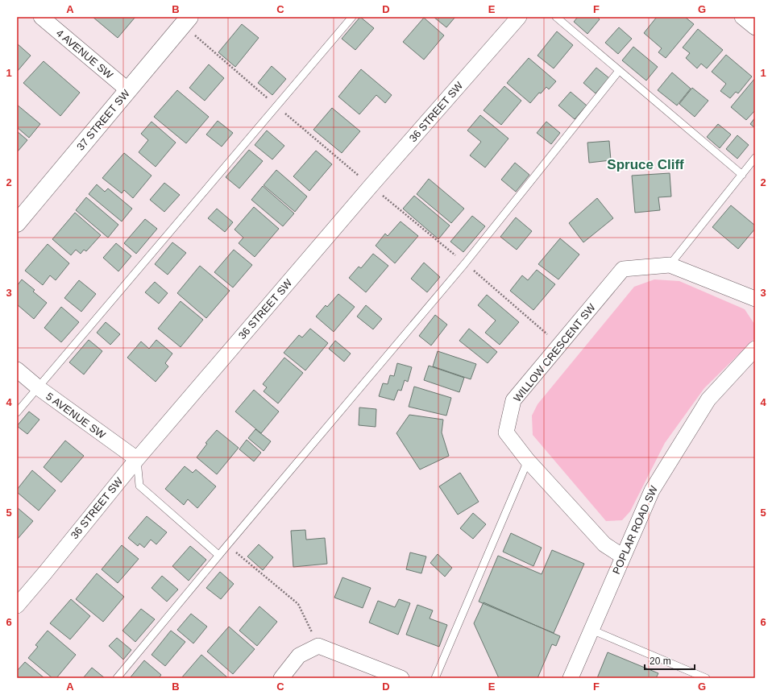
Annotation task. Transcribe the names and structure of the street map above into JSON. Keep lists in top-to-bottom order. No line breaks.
{"streets":{"street":["4 AVENUE SW","36 STREET SW","37 STREET SW","WILLOW CRESCENT SW","5 AVENUE SW","POPLAR ROAD SW"]},"crossings":[["4 AVENUE SW","37 STREET SW"],["36 STREET SW","5 AVENUE SW"],["WILLOW CRESCENT SW","POPLAR ROAD SW"]],"districts":["Spruce Cliff"],"scale_bar":"20 m","grid":{"columns":["A","B","C","D","E","F","G"],"rows":["1","2","3","4","5","6"]}}
